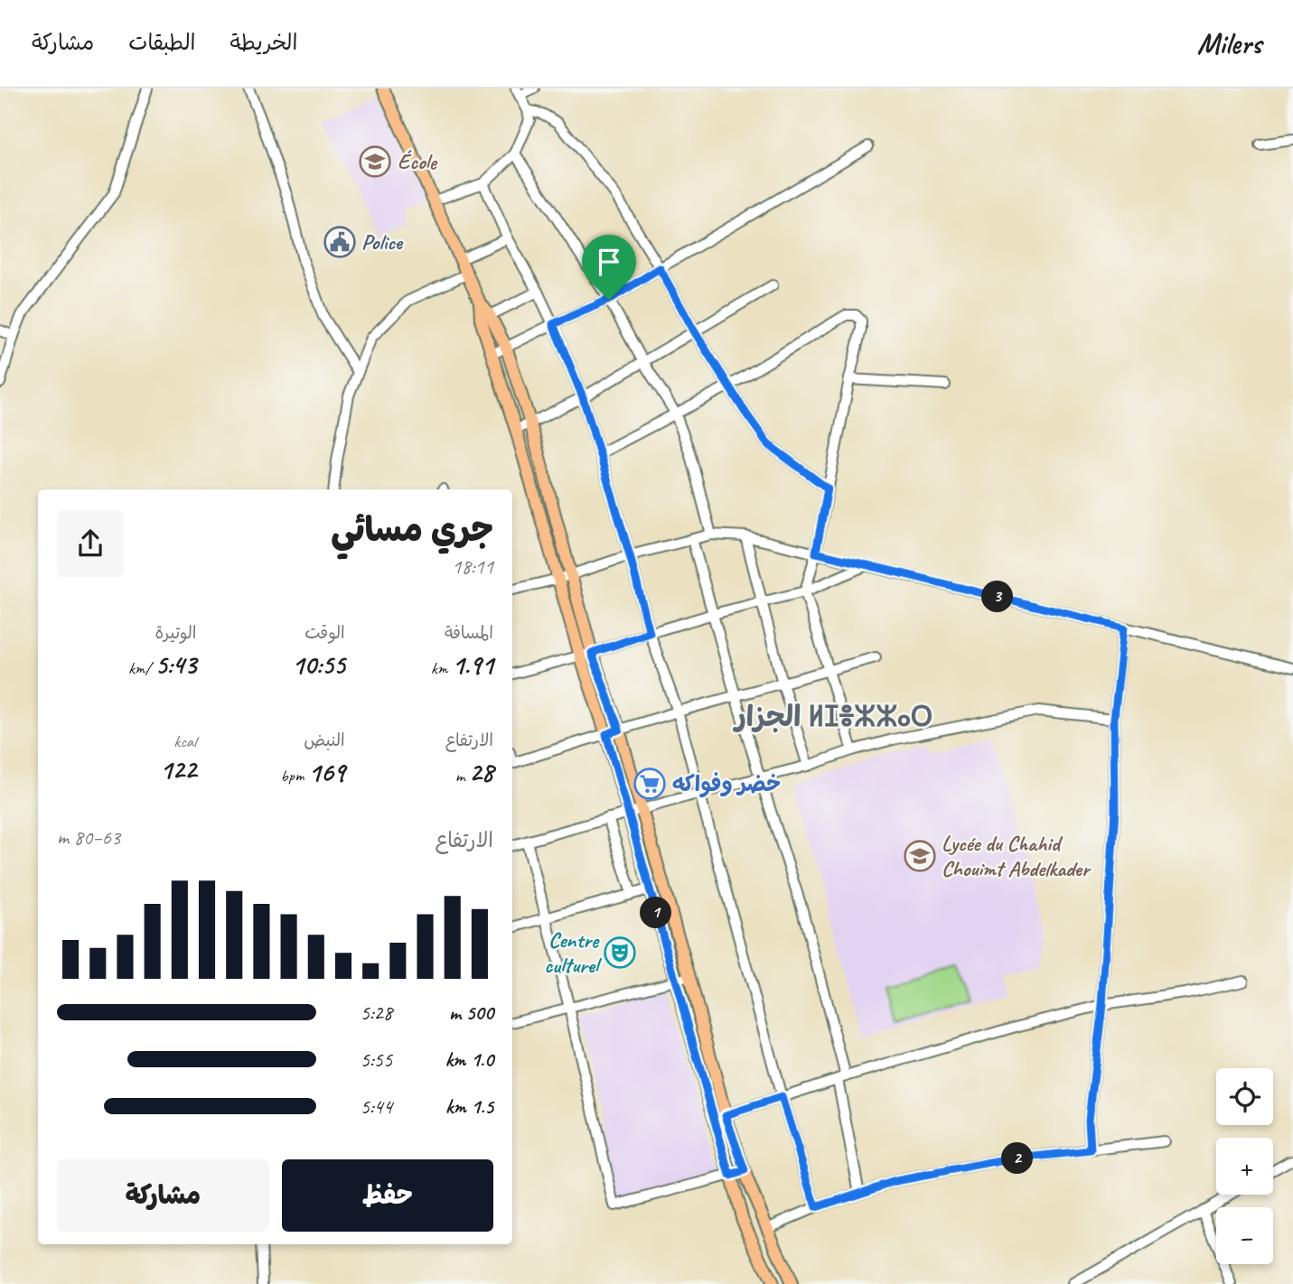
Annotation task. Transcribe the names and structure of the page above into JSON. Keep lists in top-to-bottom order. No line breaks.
{"districts":["الجزار ⵍⵊⴻⵣⵣⴰⵔ"],"places":{"school or university":["École","Lycée du Chahid Chouimt Abdelkader"],"public building":["Police"],"supermarket":["خضر وفواكه"],"theatre":["Centre culturel"]},"page":{"header":"Milers","nav":["الخريطة","الطبقات","مشاركة"],"heading":["جري مسائي","18:11"],"pins":["3","1","2"],"stats":[["المسافة","1.91 km"],["الوقت","10:55"],["الوتيرة","5:43 /km"],["الارتفاع","28 m"],["النبض","169 bpm"],["kcal","122"]],"chart":["الارتفاع","63–80 m"],"list":[{"name":"500 m","note":"5:28"},{"name":"1.0 km","note":"5:55"},{"name":"1.5 km","note":"5:44"}],"map_buttons":["+","−"],"buttons":["حفظ","مشاركة"]}}
